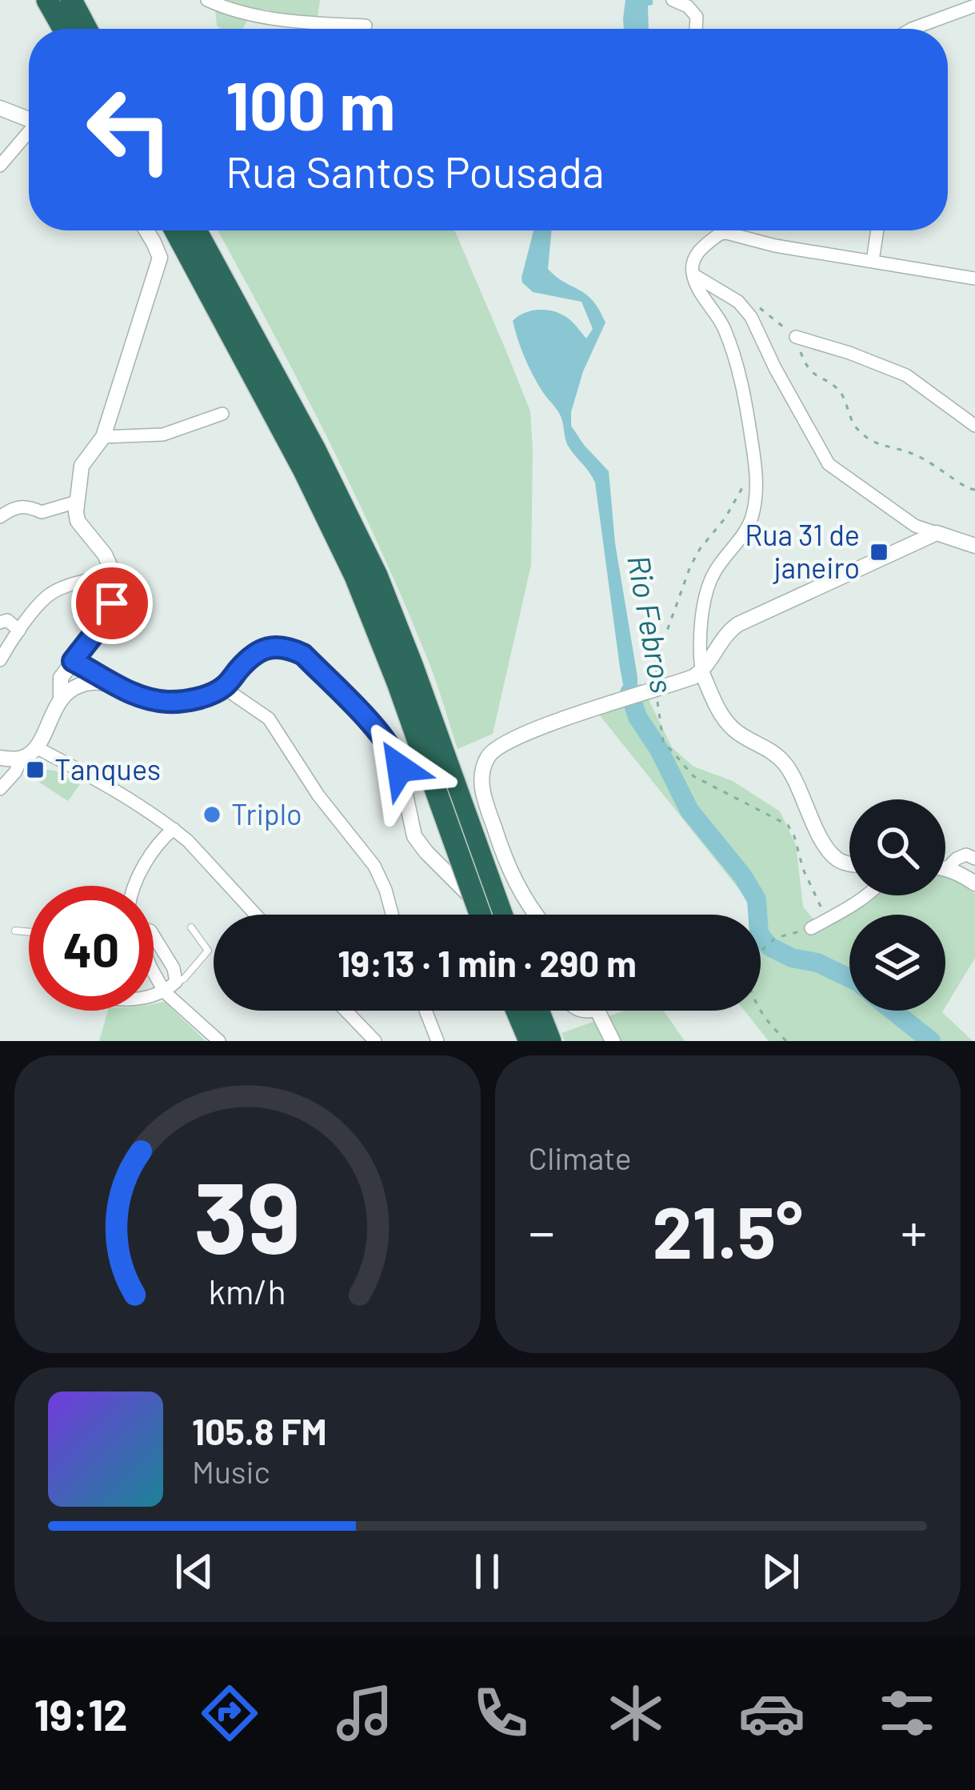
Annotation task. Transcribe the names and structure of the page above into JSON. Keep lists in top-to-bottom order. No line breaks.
{"water":["Rio Febros"],"places":{"transit":["Rua 31 de janeiro","Tanques"],"other":["Triplo"]},"page":{"turn":["100 m","Rua Santos Pousada"],"limit":"40","trip":"19:13 · 1 min · 290 m","tile":"Climate","heat":["−","21.5°","+"],"song":["105.8 FM","Music"],"tabs":"19:12","gauge":["39","km/h"]}}
